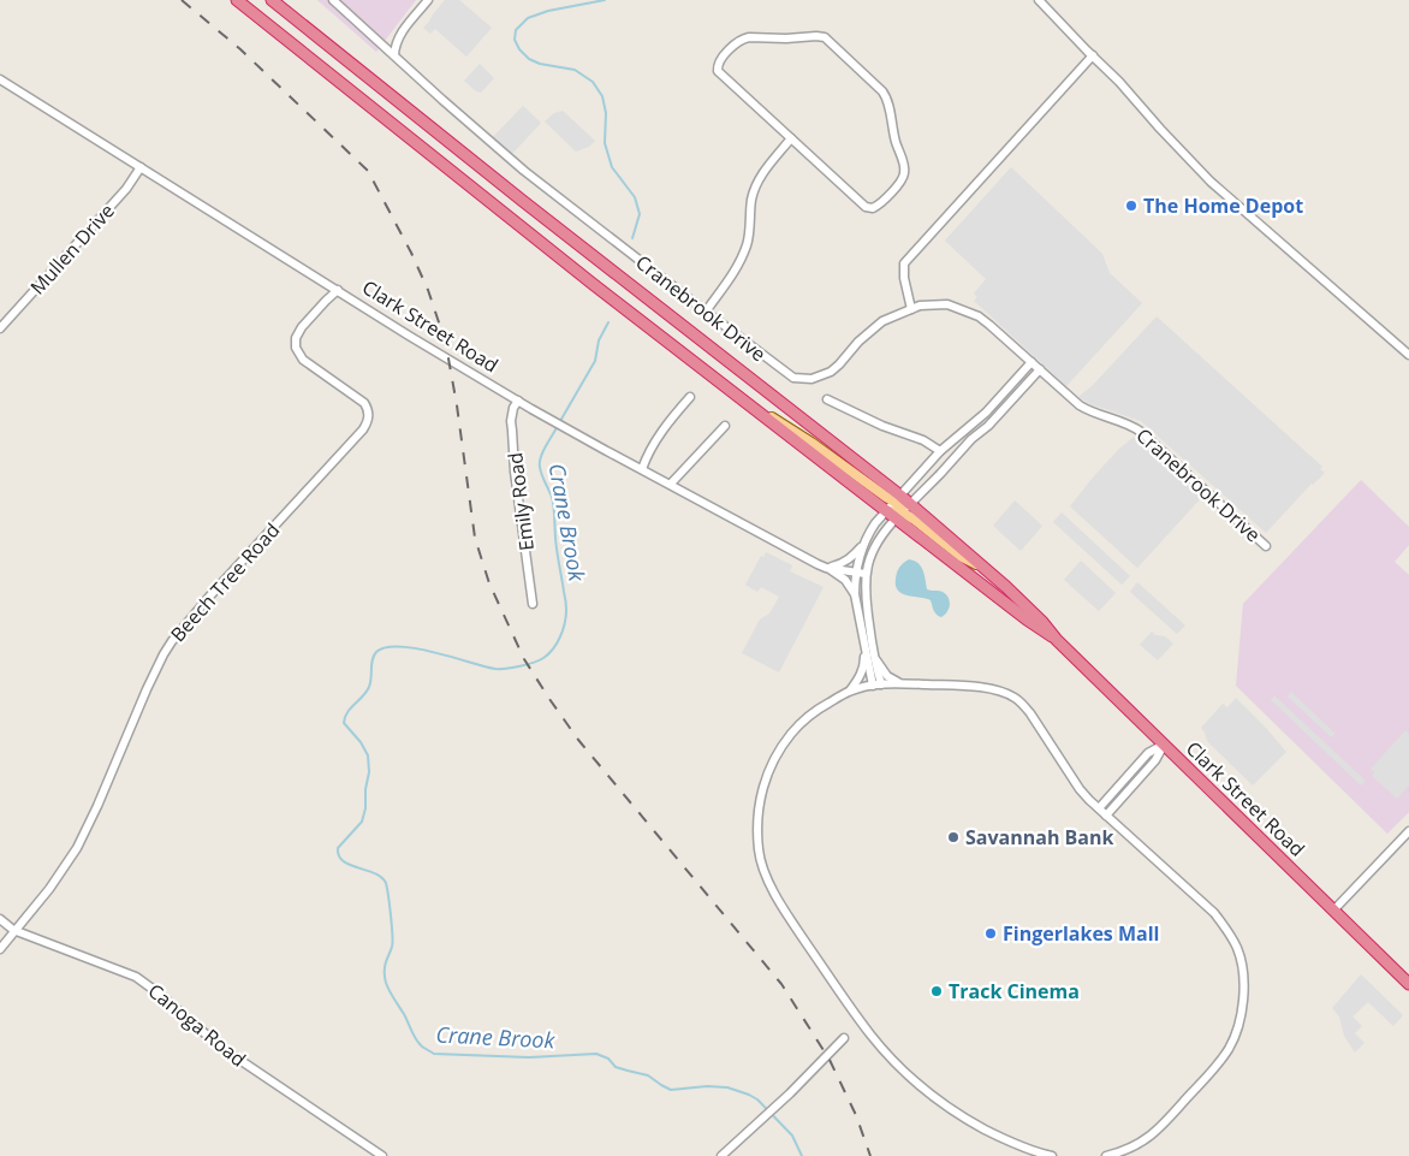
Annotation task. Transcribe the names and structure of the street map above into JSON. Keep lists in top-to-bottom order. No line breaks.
{"streets":{"highway":["Clark Street Road"],"street":["Mullen Drive","Cranebrook Drive","Emily Road","Beech Tree Road","Canoga Road"]},"crossings":[["Mullen Drive","Clark Street Road"],["Clark Street Road","Emily Road"],["Clark Street Road","Beech Tree Road"],["Beech Tree Road","Canoga Road"]],"water":["Crane Brook"],"places":["The Home Depot","Savannah Bank","Fingerlakes Mall","Track Cinema"]}
